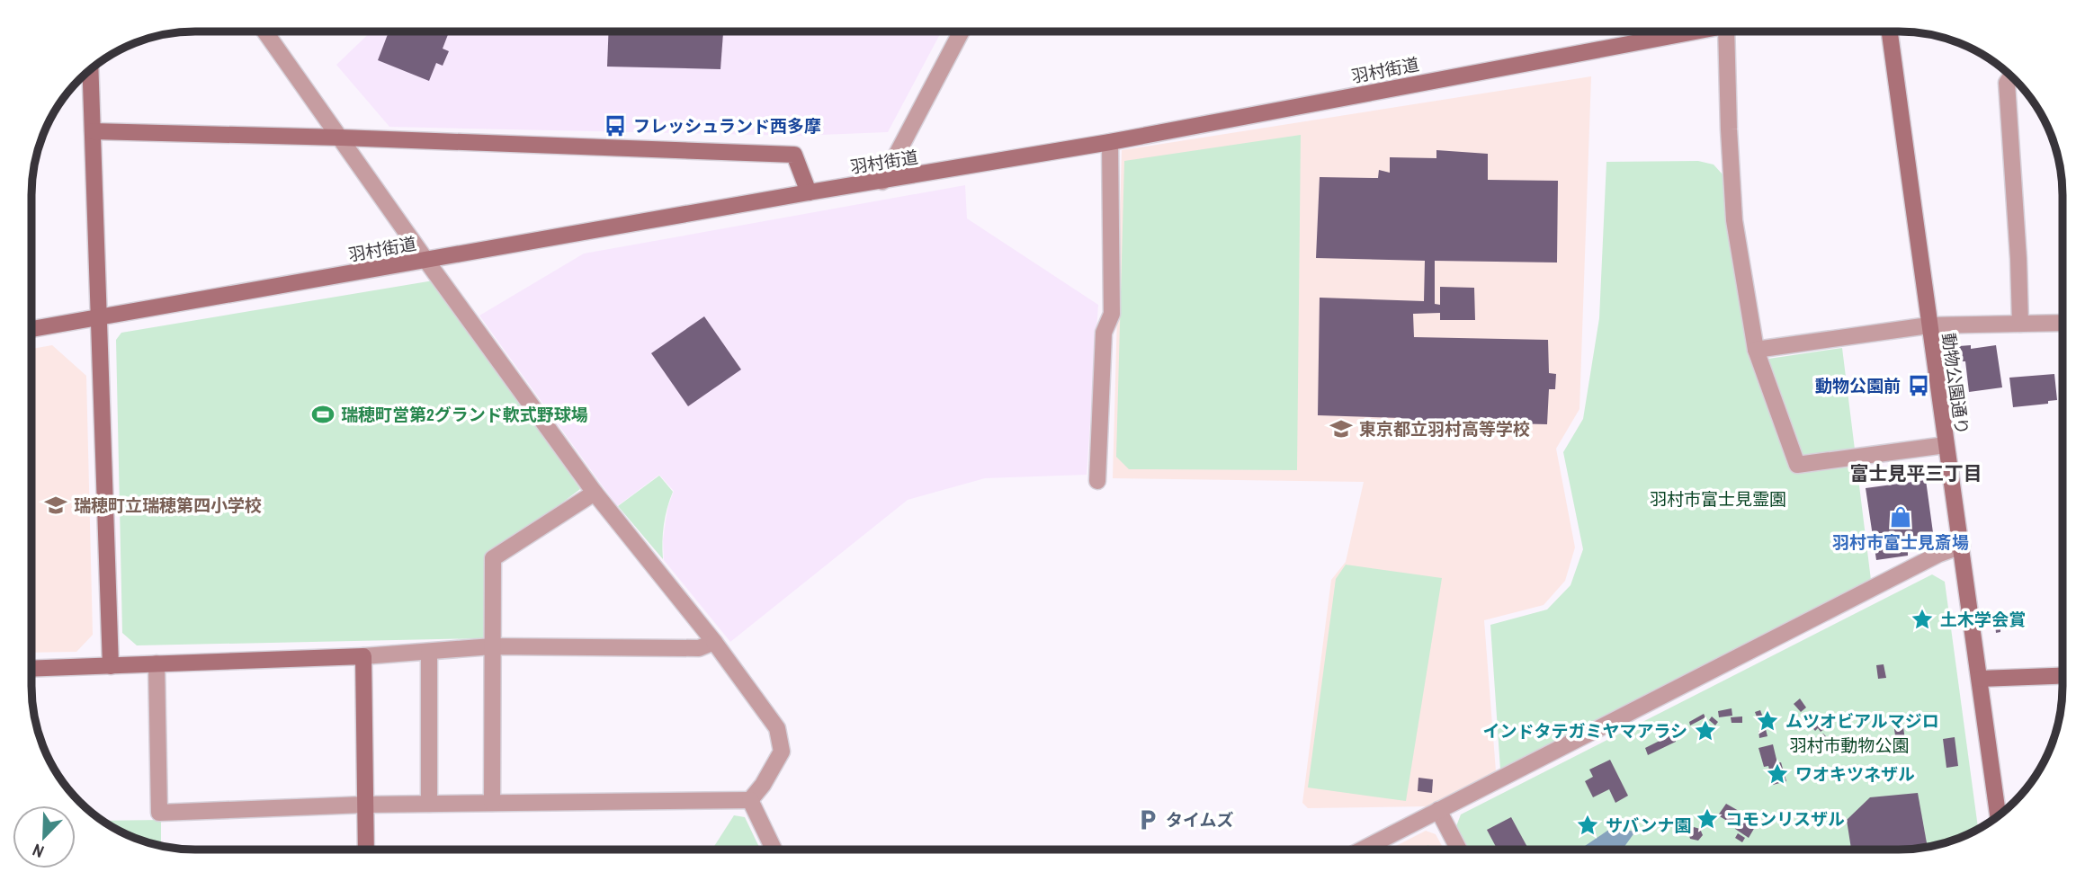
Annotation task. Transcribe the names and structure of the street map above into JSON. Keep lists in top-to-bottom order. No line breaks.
{"streets":{"street":["羽村街道","動物公園通り"]},"districts":["富士見平三丁目"],"parks":["羽村市富士見霊園","羽村市動物公園"],"places":{"bus stop":["フレッシュランド西多摩","動物公園前"],"sports":["瑞穂町営第2グランド軟式野球場"],"school or university":["東京都立羽村高等学校","瑞穂町立瑞穂第四小学校"],"shop":["羽村市富士見斎場"],"place":["土木学会賞","ムツオビアルマジロ","インドタテガミヤマアラシ","ワオキツネザル","コモンリスザル","サバンナ園"],"parking":["タイムズ"]},"north":"bottom left"}
